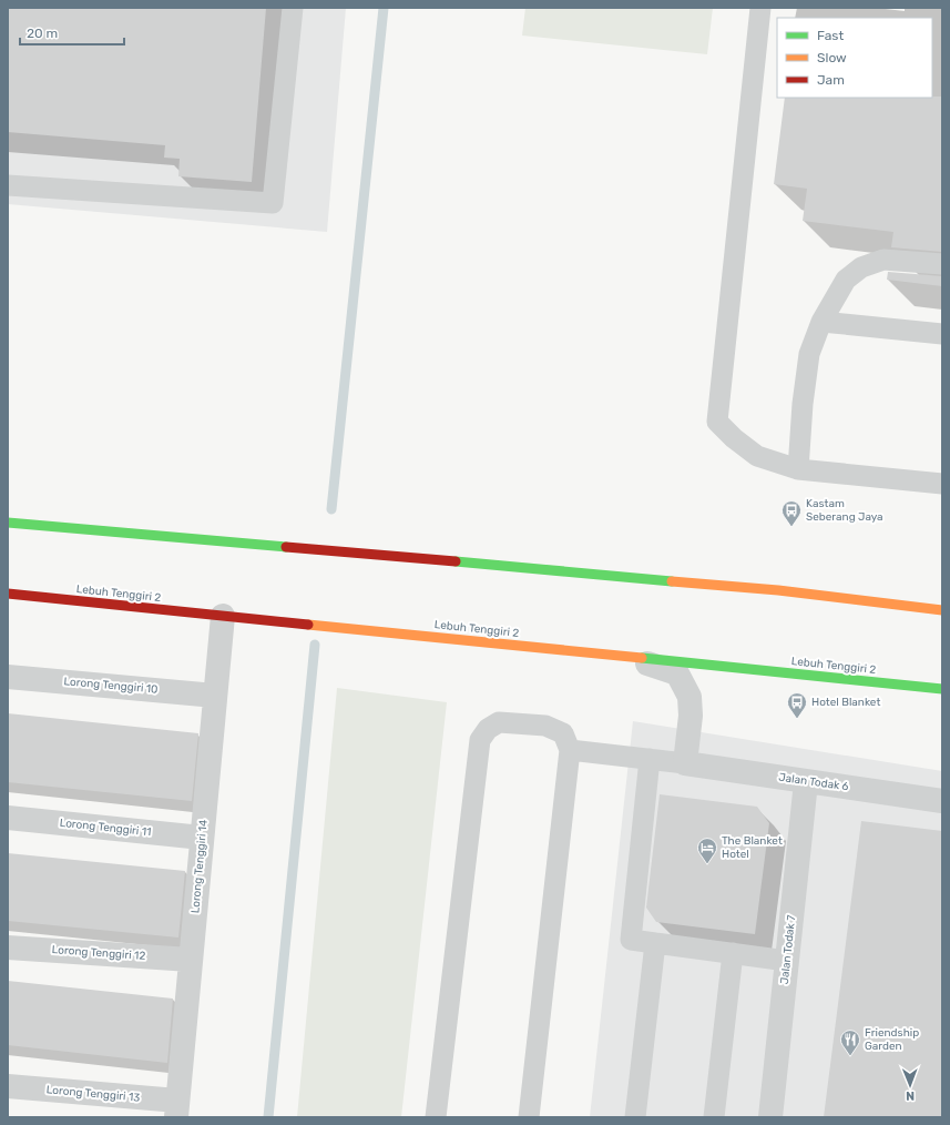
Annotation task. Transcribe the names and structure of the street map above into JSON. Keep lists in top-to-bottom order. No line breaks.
{"streets":{"street":["Lebuh Tenggiri 2","Lorong Tenggiri 10","Jalan Todak 6","Lorong Tenggiri 11","Lorong Tenggiri 14","Jalan Todak 7","Lorong Tenggiri 12","Lorong Tenggiri 13"]},"crossings":[["Lebuh Tenggiri 2","Lorong Tenggiri 14"],["Lorong Tenggiri 10","Lorong Tenggiri 14"],["Jalan Todak 6","Jalan Todak 7"],["Lorong Tenggiri 11","Lorong Tenggiri 14"],["Lorong Tenggiri 14","Lorong Tenggiri 12"],["Lorong Tenggiri 14","Lorong Tenggiri 13"]],"places":{"bus stop":["Kastam Seberang Jaya","Hotel Blanket"],"hotel":["The Blanket Hotel"],"restaurant":["Friendship Garden"]},"legend":["Fast","Slow","Jam"],"scale_bar":"20 m","north":"bottom"}
